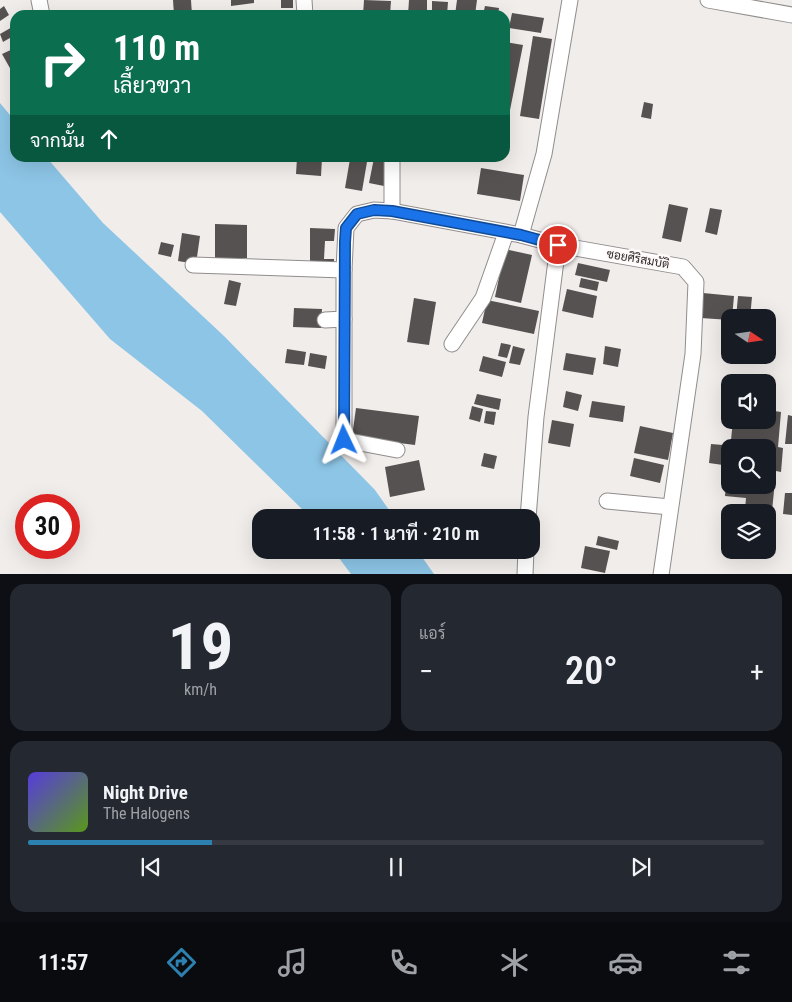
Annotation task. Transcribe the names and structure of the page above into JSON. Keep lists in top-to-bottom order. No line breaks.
{"streets":{"street":["ซอยศิริสมบัติ"]},"north":"right","page":{"turn":["110 m","เลี้ยวขวา"],"then":"จากนั้น","limit":"30","trip":"11:58 · 1 นาที · 210 m","tile":[["19","km/h"],"แอร์"],"heat":["−","20°","+"],"song":["Night Drive","The Halogens"],"tabs":"11:57"}}
